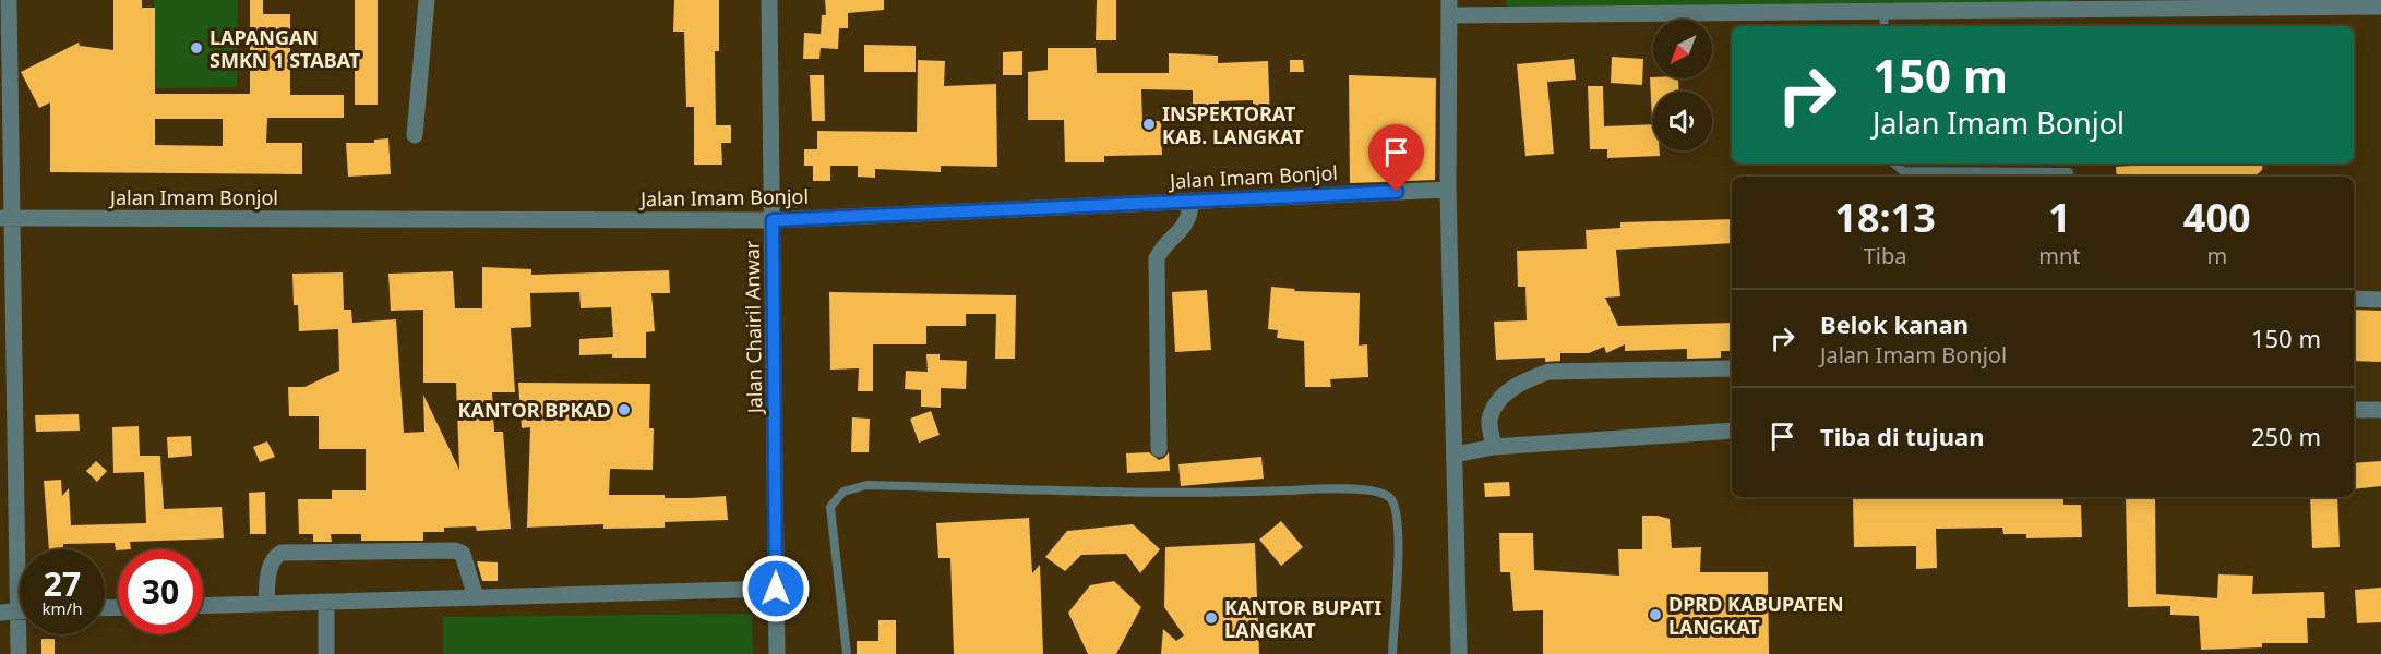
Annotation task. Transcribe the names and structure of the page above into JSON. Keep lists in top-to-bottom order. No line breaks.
{"streets":{"street":["Jalan Imam Bonjol","Jalan Chairil Anwar"]},"crossings":[["Jalan Imam Bonjol","Jalan Chairil Anwar"]],"places":["LAPANGAN SMKN 1 STABAT","INSPEKTORAT KAB. LANGKAT","KANTOR BPKAD","DPRD KABUPATEN LANGKAT","KANTOR BUPATI LANGKAT"],"north":"bottom left","page":{"turn":["150 m","Jalan Imam Bonjol"],"eta":["18:13","Tiba","1","mnt","400","m"],"list":[{"name":"Belok kanan","note":"Jalan Imam Bonjol","value":"150 m"},{"name":"Tiba di tujuan","value":"250 m"}],"speed":"27 km/h","limit":"30"}}
